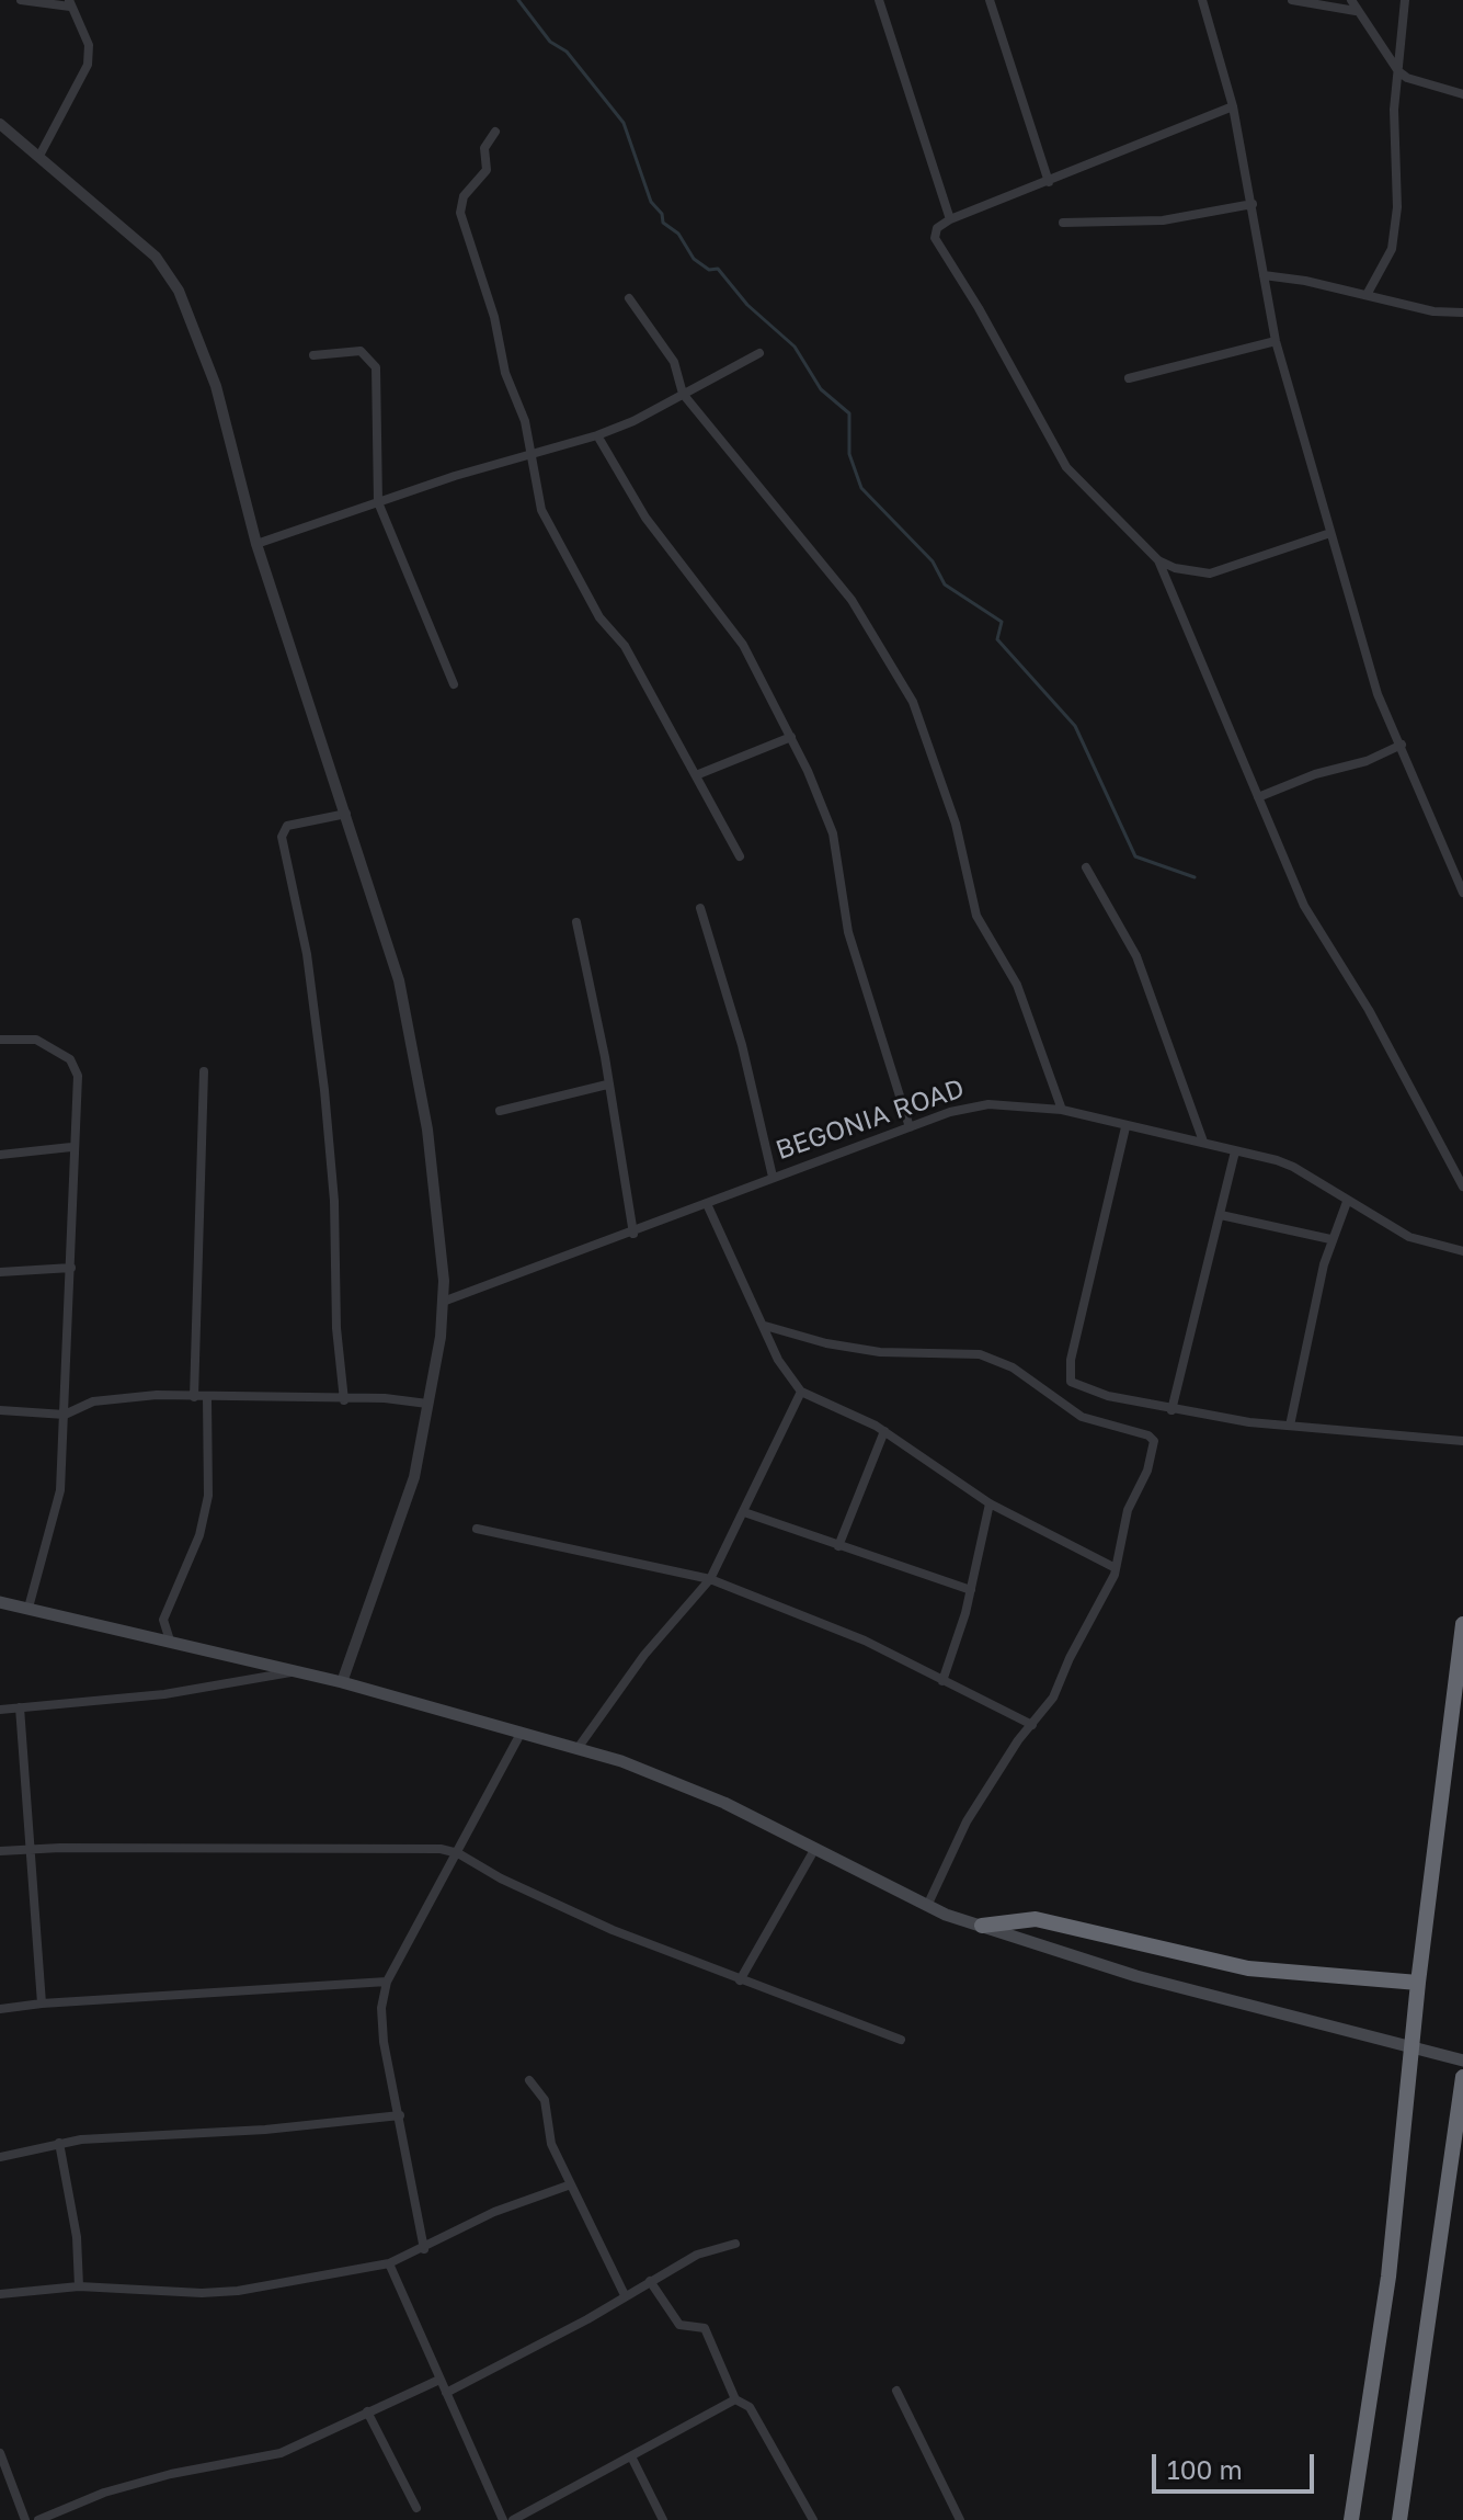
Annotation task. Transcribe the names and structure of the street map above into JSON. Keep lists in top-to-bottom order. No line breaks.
{"streets":{"street":["BEGONIA ROAD"]},"scale_bar":"100 m"}
